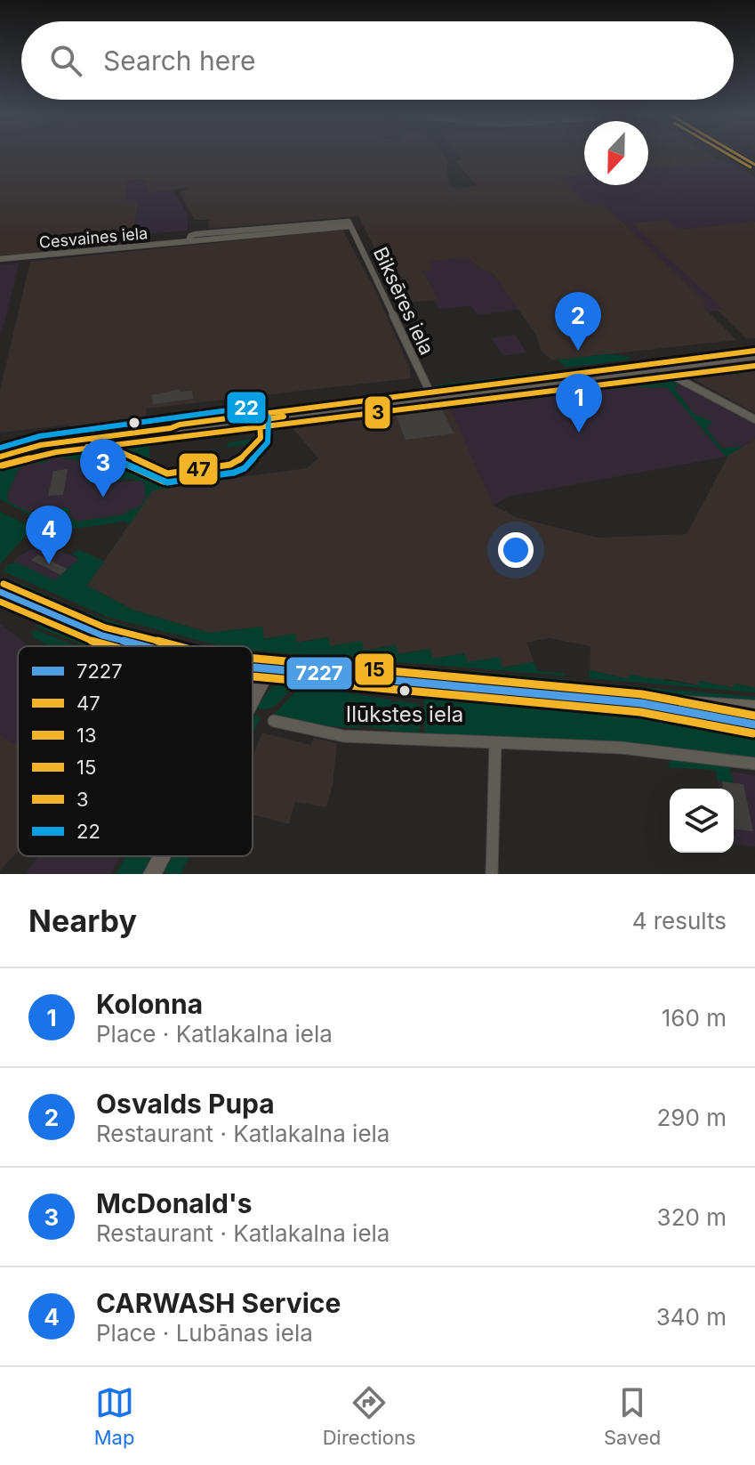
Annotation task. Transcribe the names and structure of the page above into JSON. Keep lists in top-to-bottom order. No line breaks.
{"streets":{"street":["Cesvaines iela","Biksēres iela"]},"crossings":[["Cesvaines iela","Biksēres iela"]],"places":["Ilūkstes iela"],"lines":["transit line 47","transit line 3","transit line 22","transit line 15","transit line 7227","transit line 13"],"legend":["7227","47","13","15","3","22"],"north":"bottom","page":{"search":"Search here","pins":["2","1","3","4"],"heading":["Nearby","4 results"],"list":[{"mark":"1","name":"Kolonna","note":"Place · Katlakalna iela","value":"160 m"},{"mark":"2","name":"Osvalds Pupa","note":"Restaurant · Katlakalna iela","value":"290 m"},{"mark":"3","name":"McDonald's","note":"Restaurant · Katlakalna iela","value":"320 m"},{"mark":"4","name":"CARWASH Service","note":"Place · Lubānas iela","value":"340 m"}],"nav":["Map","Directions","Saved"]}}
